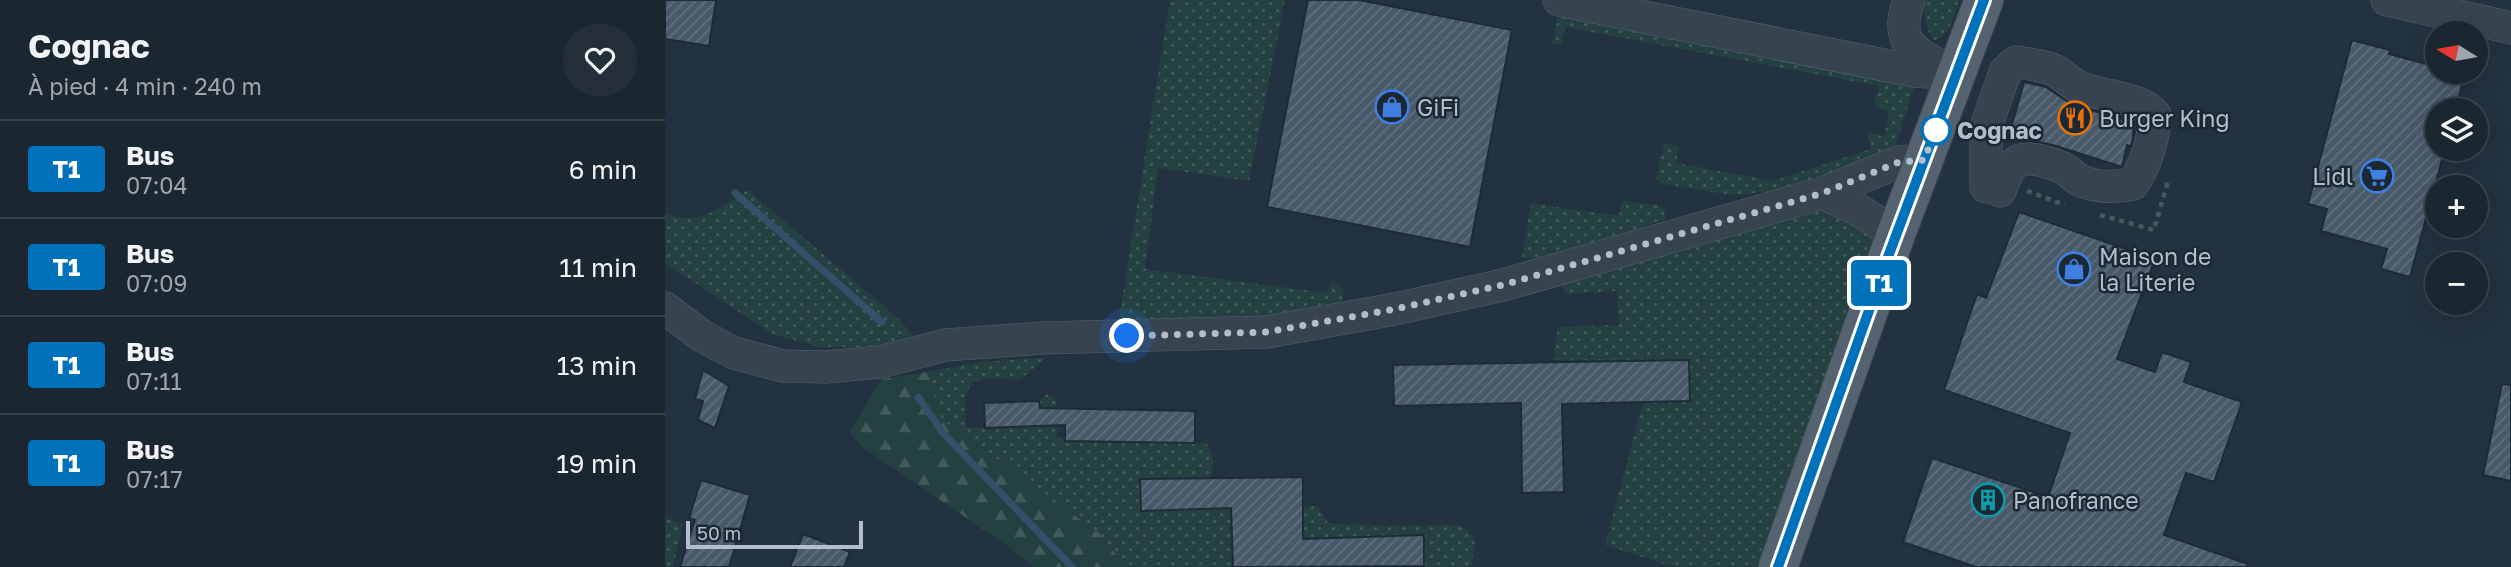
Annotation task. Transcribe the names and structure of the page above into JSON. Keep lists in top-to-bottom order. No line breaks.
{"places":{"shop":["GiFi","Maison de la Literie"],"restaurant":["Burger King"],"other":["Cognac"],"supermarket":["Lidl"],"building":["Panofrance"]},"lines":["bus line T1"],"scale_bar":"50 m","north":"left","page":{"heading":["Cognac","À pied · 4 min · 240 m"],"on_map":"T1","map_buttons":["+","−"],"list":[{"mark":"T1","name":"Bus","note":"07:04","value":"6 min"},{"mark":"T1","name":"Bus","note":"07:09","value":"11 min"},{"mark":"T1","name":"Bus","note":"07:11","value":"13 min"},{"mark":"T1","name":"Bus","note":"07:17","value":"19 min"}],"scale":"50 m"}}
